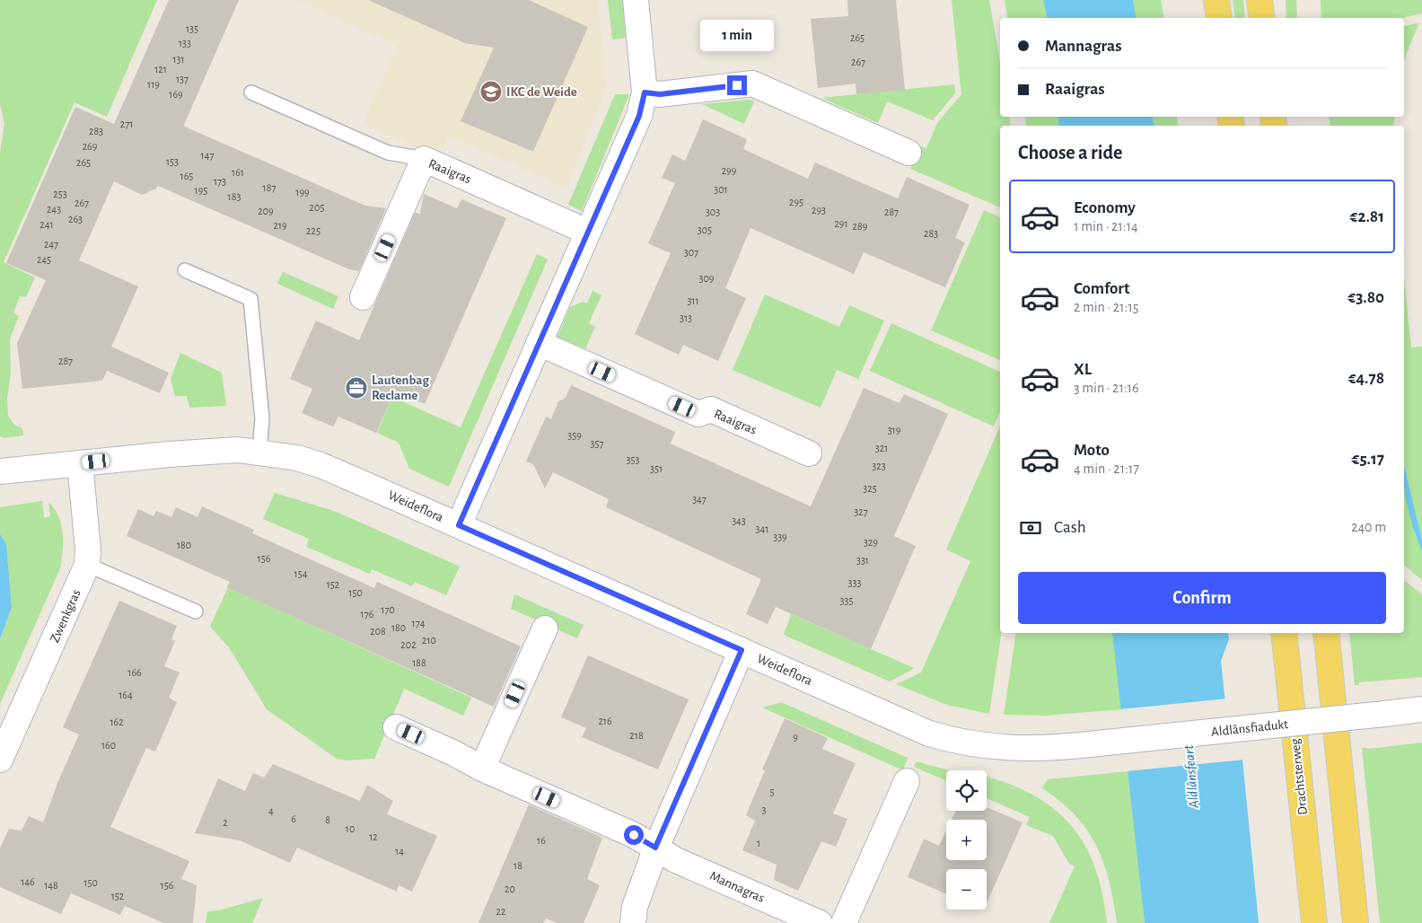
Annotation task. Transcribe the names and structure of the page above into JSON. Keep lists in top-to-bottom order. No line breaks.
{"streets":{"main road":["Drachtsterweg"],"street":["Raaigras","Weideflora","Zwenkgras","Aldlânsfiadukt","Mannagras"]},"crossings":[["Weideflora","Zwenkgras"],["Weideflora","Aldlânsfiadukt"]],"water":["Aldlânsfeart"],"places":{"school or university":["IKC de Weide"],"office":["Lautenbag Reclame"]},"house_numbers":["135","265","133","131","267","121","137","119","169","271","283","269","147","153","265","299","161","165","173","187","301","195","199","253","183","295","267","205","243","293","209","303","287","263","291","241","219","289","305","225","283","247","307","245","309","311","313","287","319","359","357","321","353","323","351","325","347","327","343","341","339","329","180","156","331","154","333","152","150","335","170","176","174","180","208","210","202","188","166","164","216","162","218","9","160","5","3","4","6","8","2","10","12","16","1","14","18","146","150","148","156","20","152","22"],"page":{"banner":["Mannagras","Raaigras"],"bubble":"1 min","heading":"Choose a ride","list":[{"name":"Economy","note":"1 min · 21:14","value":"€2.81"},{"name":"Comfort","note":"2 min · 21:15","value":"€3.80"},{"name":"XL","note":"3 min · 21:16","value":"€4.78"},{"name":"Moto","note":"4 min · 21:17","value":"€5.17"}],"pay":["Cash","240 m"],"buttons":"Confirm","map_buttons":["+","−"]}}
